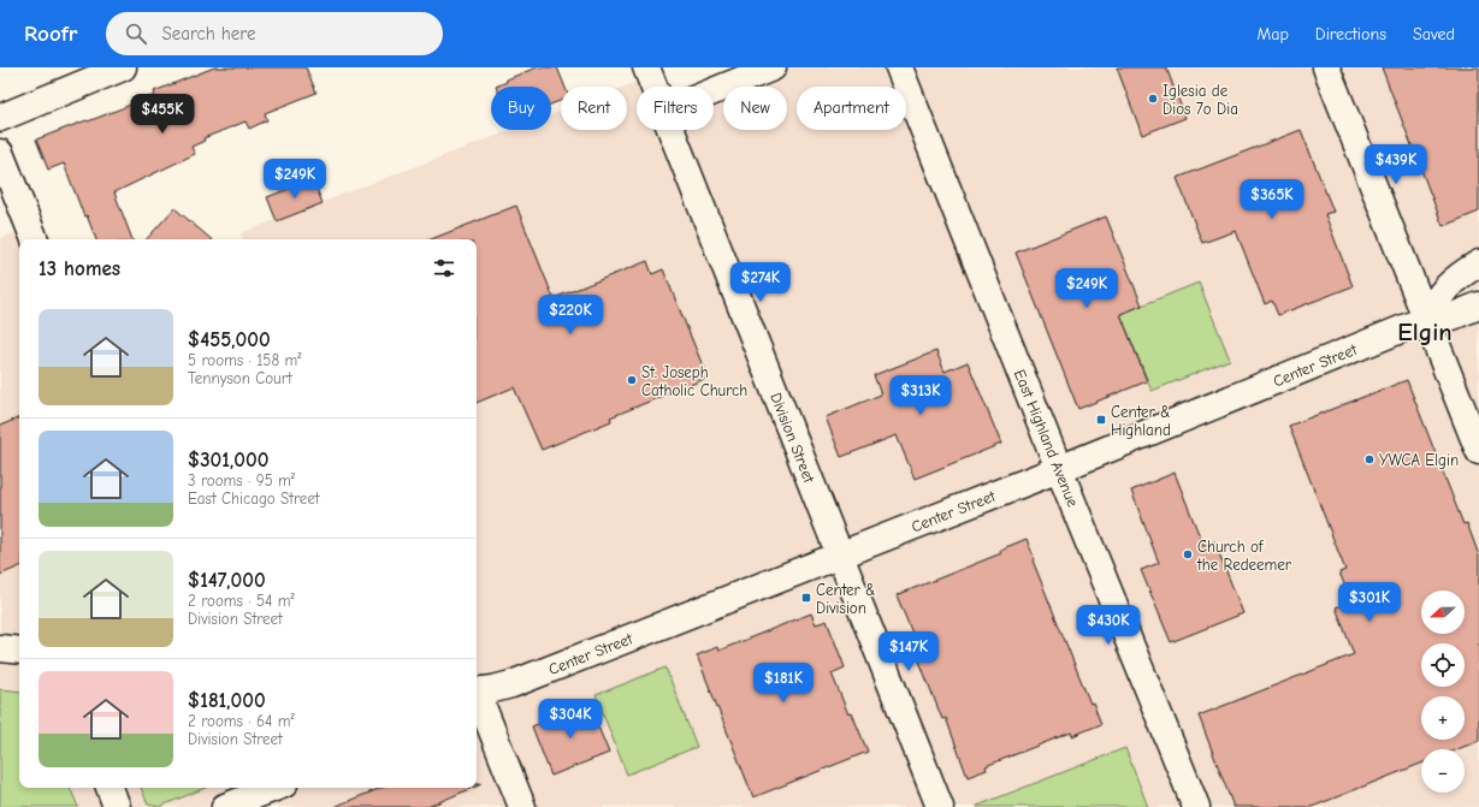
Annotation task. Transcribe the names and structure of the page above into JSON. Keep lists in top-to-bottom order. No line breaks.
{"streets":{"street":["Center Street","Division Street","East Highland Avenue"]},"crossings":[["Center Street","Division Street"],["Center Street","East Highland Avenue"]],"districts":["Elgin"],"places":{"other":["Iglesia de Dios 7o Dia","St. Joseph Catholic Church","YWCA Elgin","Church of the Redeemer"],"transit":["Center & Highland","Center & Division"]},"north":"left","page":{"header":"Roofr","search":"Search here","nav":["Map","Directions","Saved"],"chip":["Buy","Rent","Filters","New","Apartment"],"price":["$455K","$439K","$249K","$365K","$274K","$249K","$220K","$313K","$301K","$430K","$147K","$181K","$304K"],"heading":"13 homes","list":[{"name":"$455,000","note":"5 rooms · 158 m² · Tennyson Court"},{"name":"$301,000","note":"3 rooms · 95 m² · East Chicago Street"},{"name":"$147,000","note":"2 rooms · 54 m² · Division Street"},{"name":"$181,000","note":"2 rooms · 64 m² · Division Street"}],"map_buttons":["+","−"]}}
